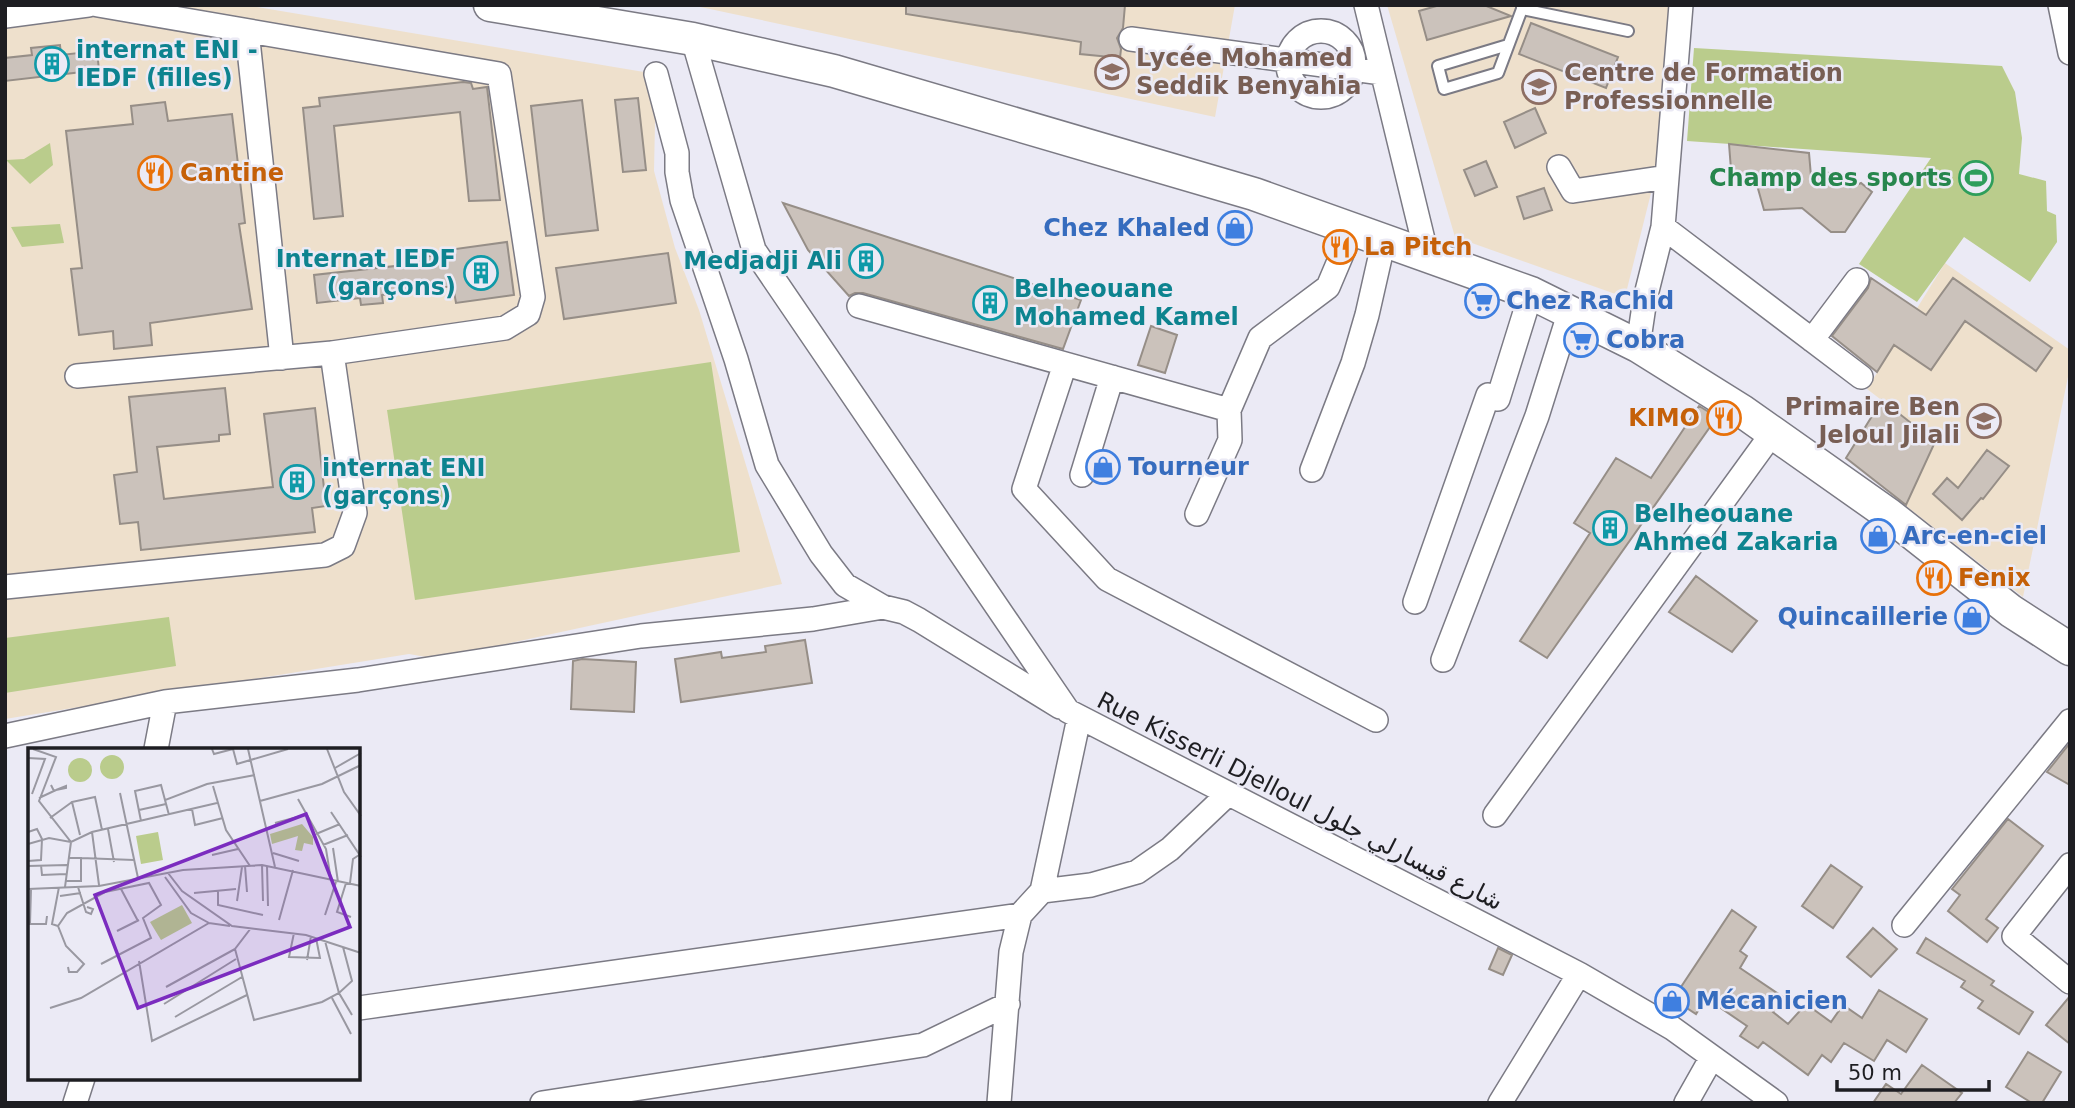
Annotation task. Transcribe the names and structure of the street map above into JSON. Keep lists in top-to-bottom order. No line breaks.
{"streets":{"street":["Rue Kisserli Djelloul شارع قيسارلي جلول"]},"places":{"building":["internat ENI - IEDF (filles)","Medjadji Ali","Internat IEDF (garçons)","Belheouane Mohamed Kamel","internat ENI (garçons)","Belheouane Ahmed Zakaria"],"school or university":["Lycée Mohamed Seddik Benyahia","Centre de Formation Professionnelle","Primaire Ben Jeloul Jilali"],"restaurant":["Cantine","La Pitch","KIMO","Fenix"],"sports":["Champ des sports"],"shop":["Chez Khaled","Tourneur","Arc-en-ciel","Quincaillerie","Mécanicien"],"supermarket":["Chez RaChid","Cobra"]},"scale_bar":"50 m"}
